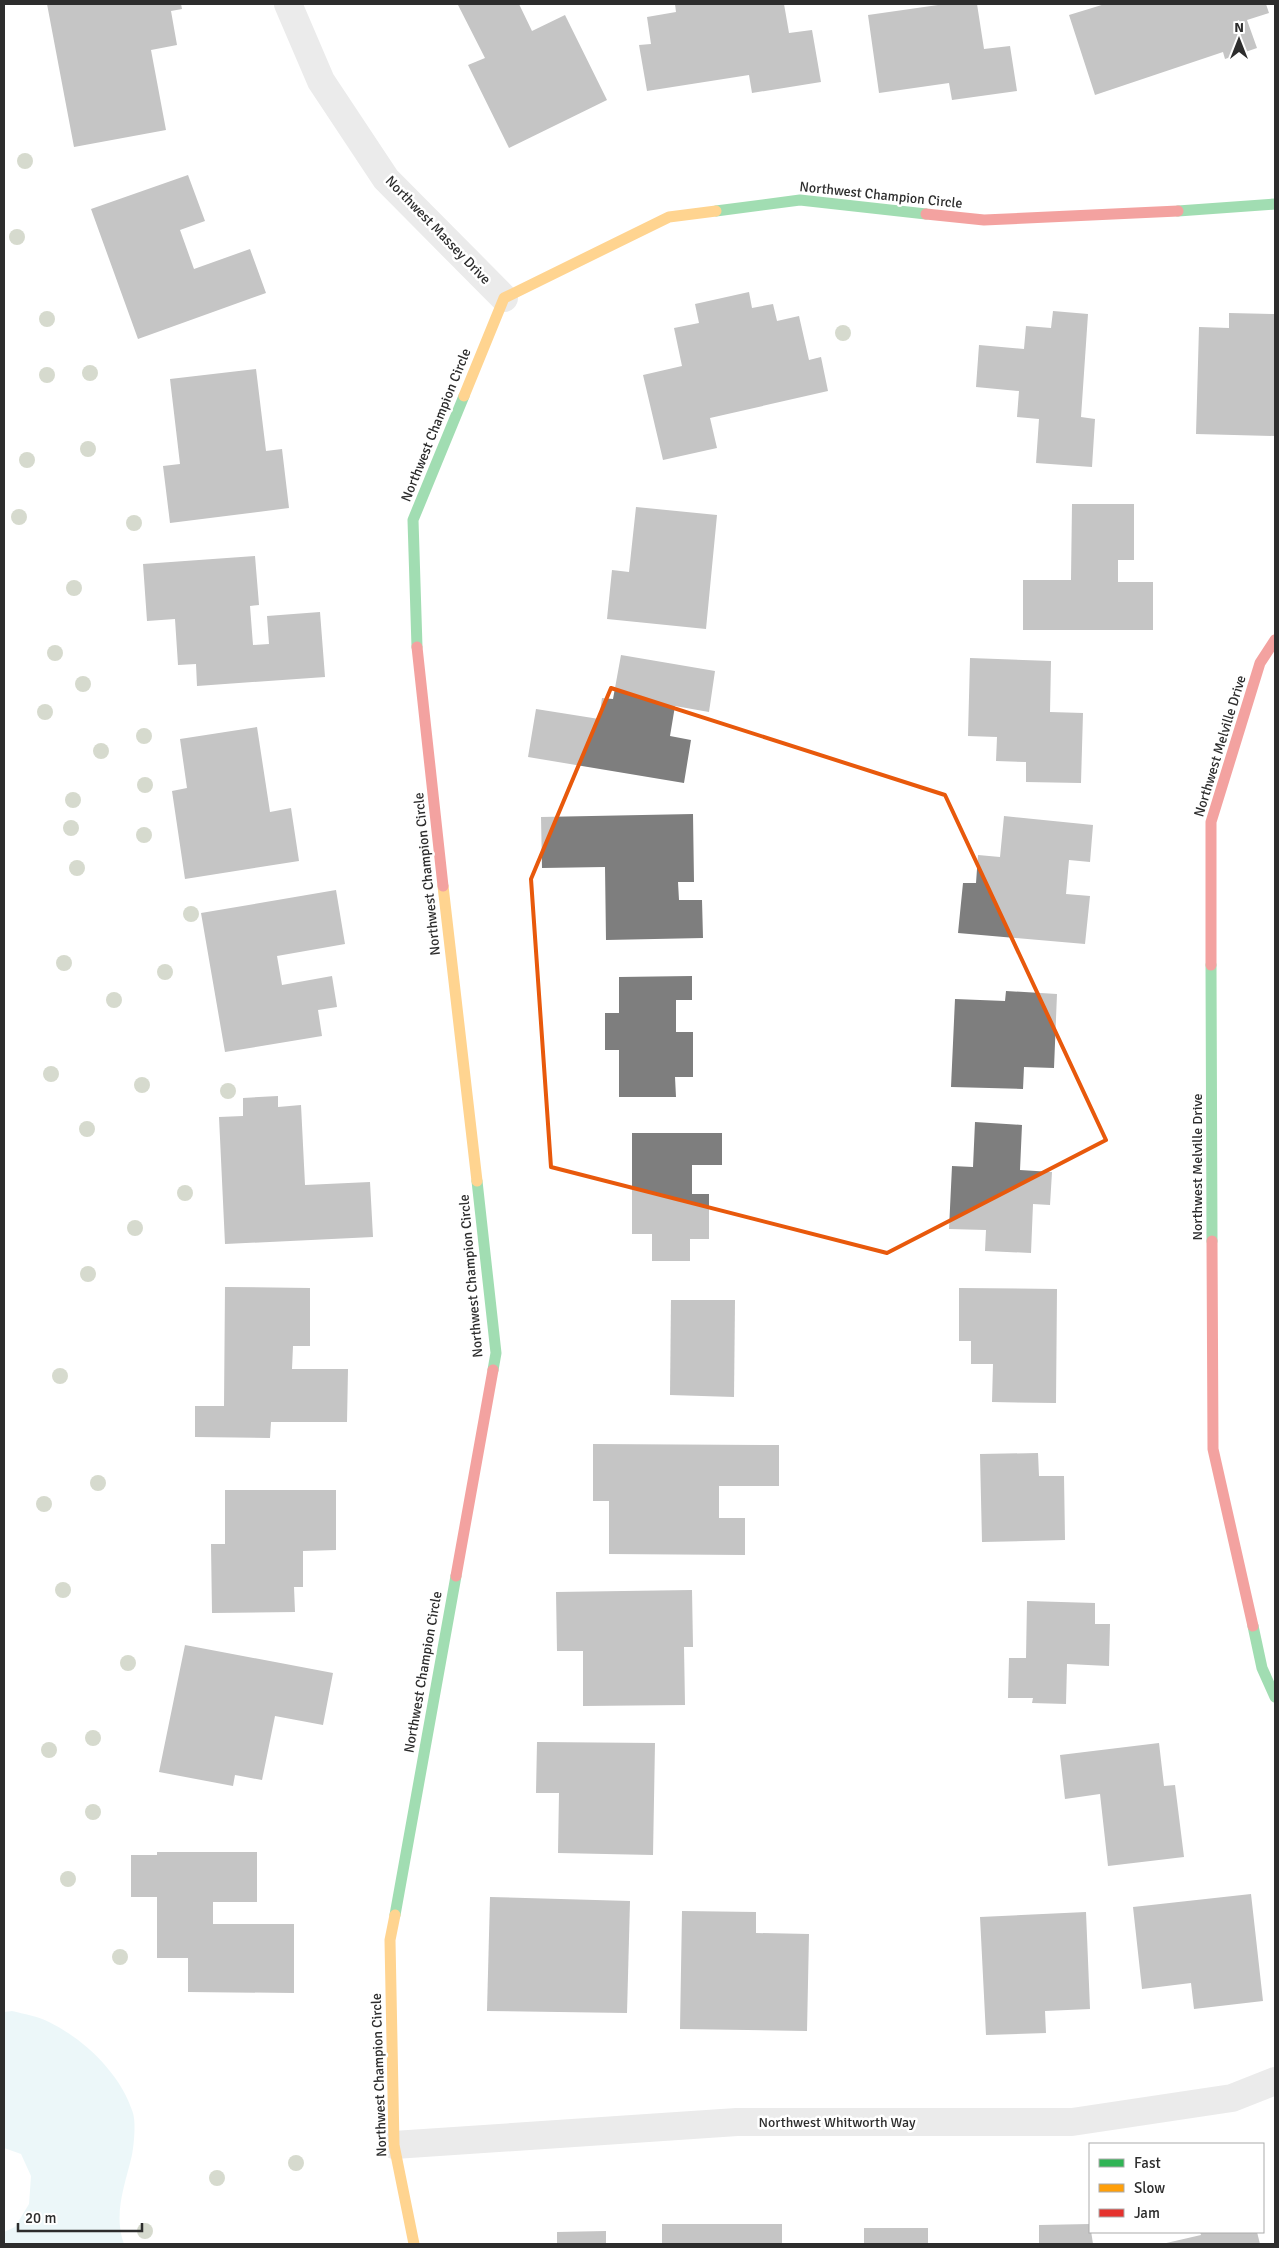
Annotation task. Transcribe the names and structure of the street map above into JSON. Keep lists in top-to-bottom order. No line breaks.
{"streets":{"street":["Northwest Champion Circle","Northwest Massey Drive","Northwest Melville Drive","Northwest Whitworth Way"]},"crossings":[["Northwest Champion Circle","Northwest Massey Drive"],["Northwest Champion Circle","Northwest Whitworth Way"]],"legend":["Fast","Slow","Jam"],"scale_bar":"20 m","north":"top"}
